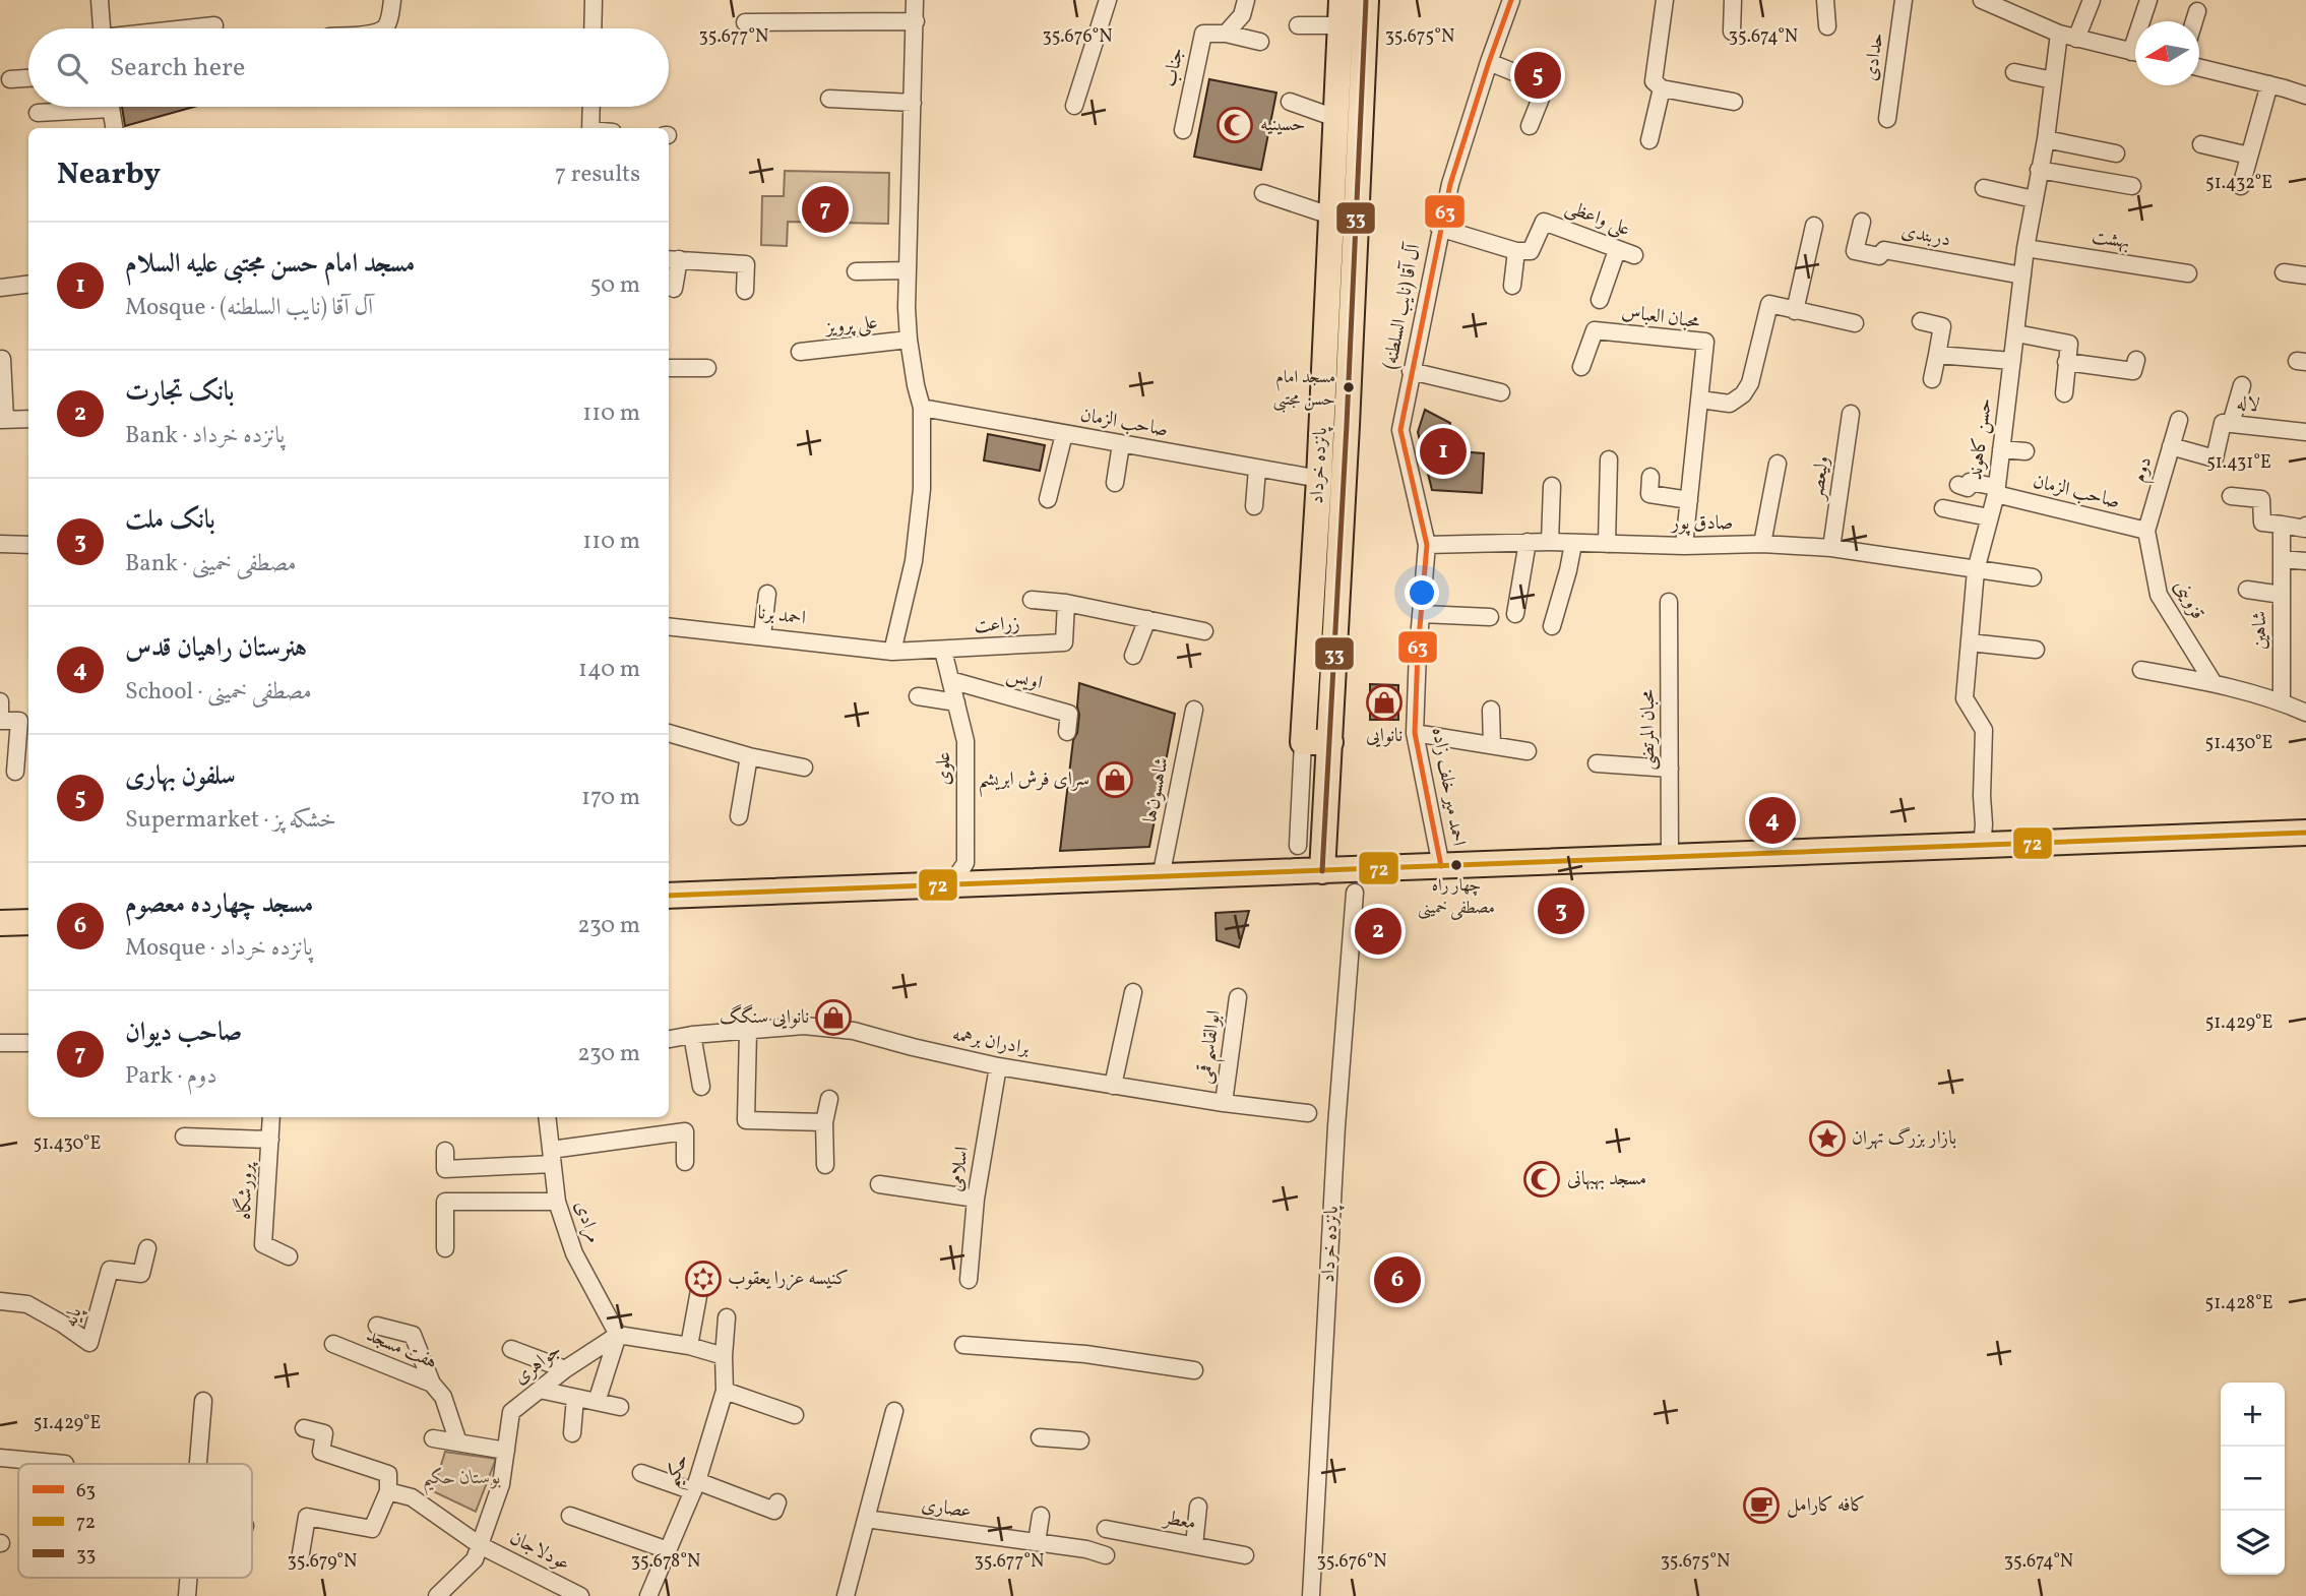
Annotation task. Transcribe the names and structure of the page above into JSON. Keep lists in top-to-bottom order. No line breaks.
{"streets":{"main road":["پانزده خرداد"],"street":["حدادی","جناب","علی واعظی","دربندی","بهشت","آل آقا (نایب السلطنه)","محبان العباس","علی پرویز","لاله","صاحب الزمان","حسن کاهوند","دوم","ولیعصر","صادق پور","قزوینی","احمد برنا","زراعت","شاهین","اویس","محبان المرتضی","علوی","احمد میر خلف زاده","شاهسون‌ها","برادران برهمه","ابوالقاسم قمی","اسلامی","پرورشگاه","مرادی","پایه","هفت مسجد","جواهری","حکیم","عصاری","معطر","عودلاجان"]},"crossings":[["دربندی","حسن کاهوند"],["بهشت","حسن کاهوند"],["آل آقا (نایب السلطنه)","صادق پور"],["آل آقا (نایب السلطنه)","احمد میر خلف زاده"],["محبان العباس","صادق پور"],["لاله","دوم"],["صاحب الزمان","حسن کاهوند"],["صاحب الزمان","پانزده خرداد"],["صاحب الزمان","دوم"],["صاحب الزمان","قزوینی"],["حسن کاهوند","صادق پور"],["دوم","قزوینی"],["ولیعصر","صادق پور"],["صادق پور","احمد میر خلف زاده"],["قزوینی","شاهین"],["احمد برنا","زراعت"],["زراعت","علوی"],["اویس","علوی"],["برادران برهمه","ابوالقاسم قمی"],["برادران برهمه","اسلامی"],["مرادی","جواهری"],["جواهری","عودلاجان"]],"parks":["بوستان حکیم"],"places":{"mosque":["حسینیه","مسجد بهبهانی"],"other":["مسجد امام حسن مجتبی","چهار راه مصطفی خمینی"],"shop":["نانوایی","سرای فرش ابریشم","نانوایی سنگگ"],"place":["بازار بزرگ تهران"],"synagogue":["کنیسه عزرا یعقوب"],"cafe":["کافه کارامل"]},"lines":["transit line 63","transit line 33","transit line 72"],"legend":["63","72","33"],"north":"left","page":{"search":"Search here","pins":["5","7","1","4","3","2","6"],"heading":["Nearby","7 results"],"list":[{"mark":"1","name":"مسجد امام حسن مجتبی علیه السلام","note":"Mosque · آل آقا (نایب السلطنه)","value":"50 m"},{"mark":"2","name":"بانک تجارت","note":"Bank · پانزده خرداد","value":"110 m"},{"mark":"3","name":"بانک ملت","note":"Bank · مصطفی خمینی","value":"110 m"},{"mark":"4","name":"هنرستان راهیان قدس","note":"School · مصطفی خمینی","value":"140 m"},{"mark":"5","name":"سلفون بهاری","note":"Supermarket · خشکه پز","value":"170 m"},{"mark":"6","name":"مسجد چهارده معصوم","note":"Mosque · پانزده خرداد","value":"230 m"},{"mark":"7","name":"صاحب دیوان","note":"Park · دوم","value":"230 m"}],"map_buttons":["+","−"]},"coordinates":["35.677°N","35.676°N","35.675°N","35.674°N","51.432°E","51.431°E","51.430°E","51.429°E","51.428°E","35.679°N","35.678°N"]}
